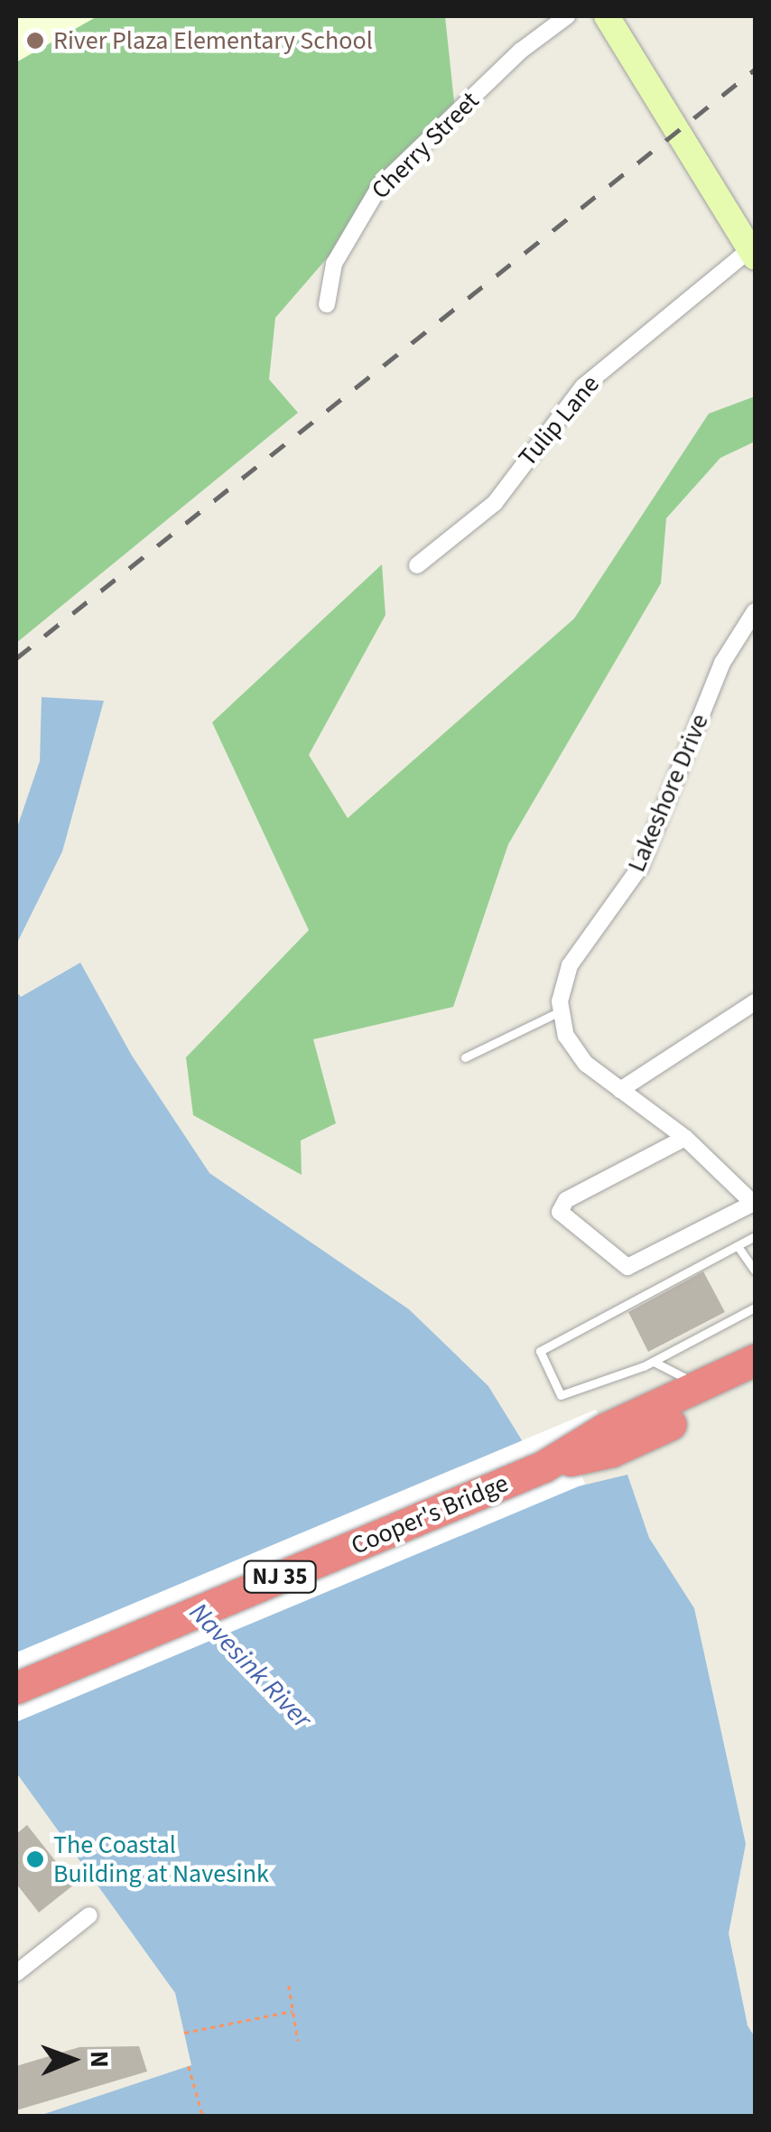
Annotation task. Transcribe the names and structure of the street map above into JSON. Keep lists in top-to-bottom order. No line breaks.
{"streets":{"highway":["Cooper's Bridge","NJ 35"],"street":["Cherry Street","Tulip Lane","Lakeshore Drive"]},"crossings":[["Cooper's Bridge","NJ 35"]],"water":["Navesink River"],"places":["River Plaza Elementary School","The Coastal Building at Navesink"],"north":"right"}
